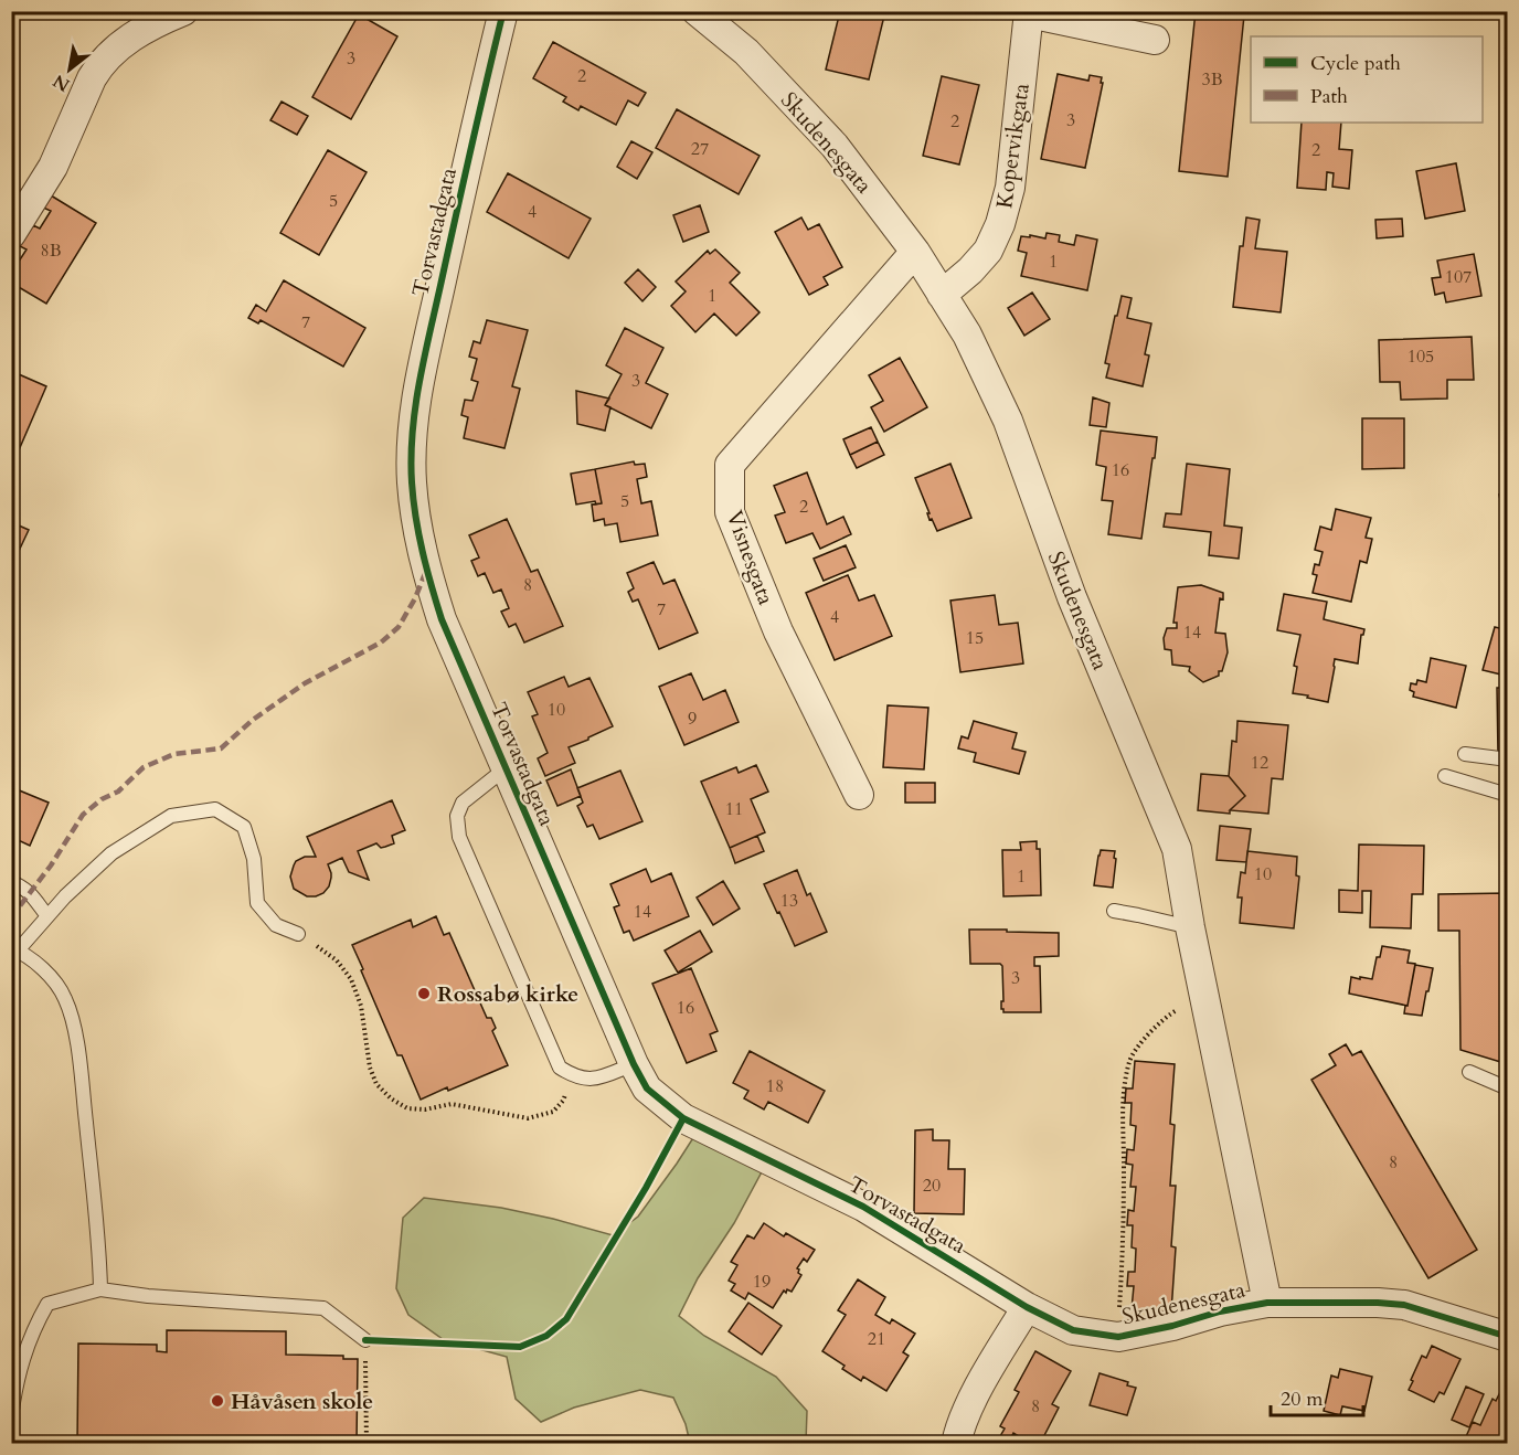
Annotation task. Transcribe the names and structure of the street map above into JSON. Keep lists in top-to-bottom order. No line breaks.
{"streets":{"street":["Skudenesgata","Kopervikgata","Torvastadgata","Visnesgata"]},"crossings":[["Skudenesgata","Kopervikgata"],["Skudenesgata","Torvastadgata"],["Skudenesgata","Visnesgata"]],"places":["Rossabø kirke","Håvåsen skole"],"house_numbers":["3","2","3B","3","2","27","2","5","4","8B","1","107","1","7","105","3","16","5","2","8","7","4","14","15","10","9","12","11","10","1","13","14","3","16","18","8","20","19","21","8"],"legend":["Cycle path","Path"],"scale_bar":"20 m","north":"bottom left"}
